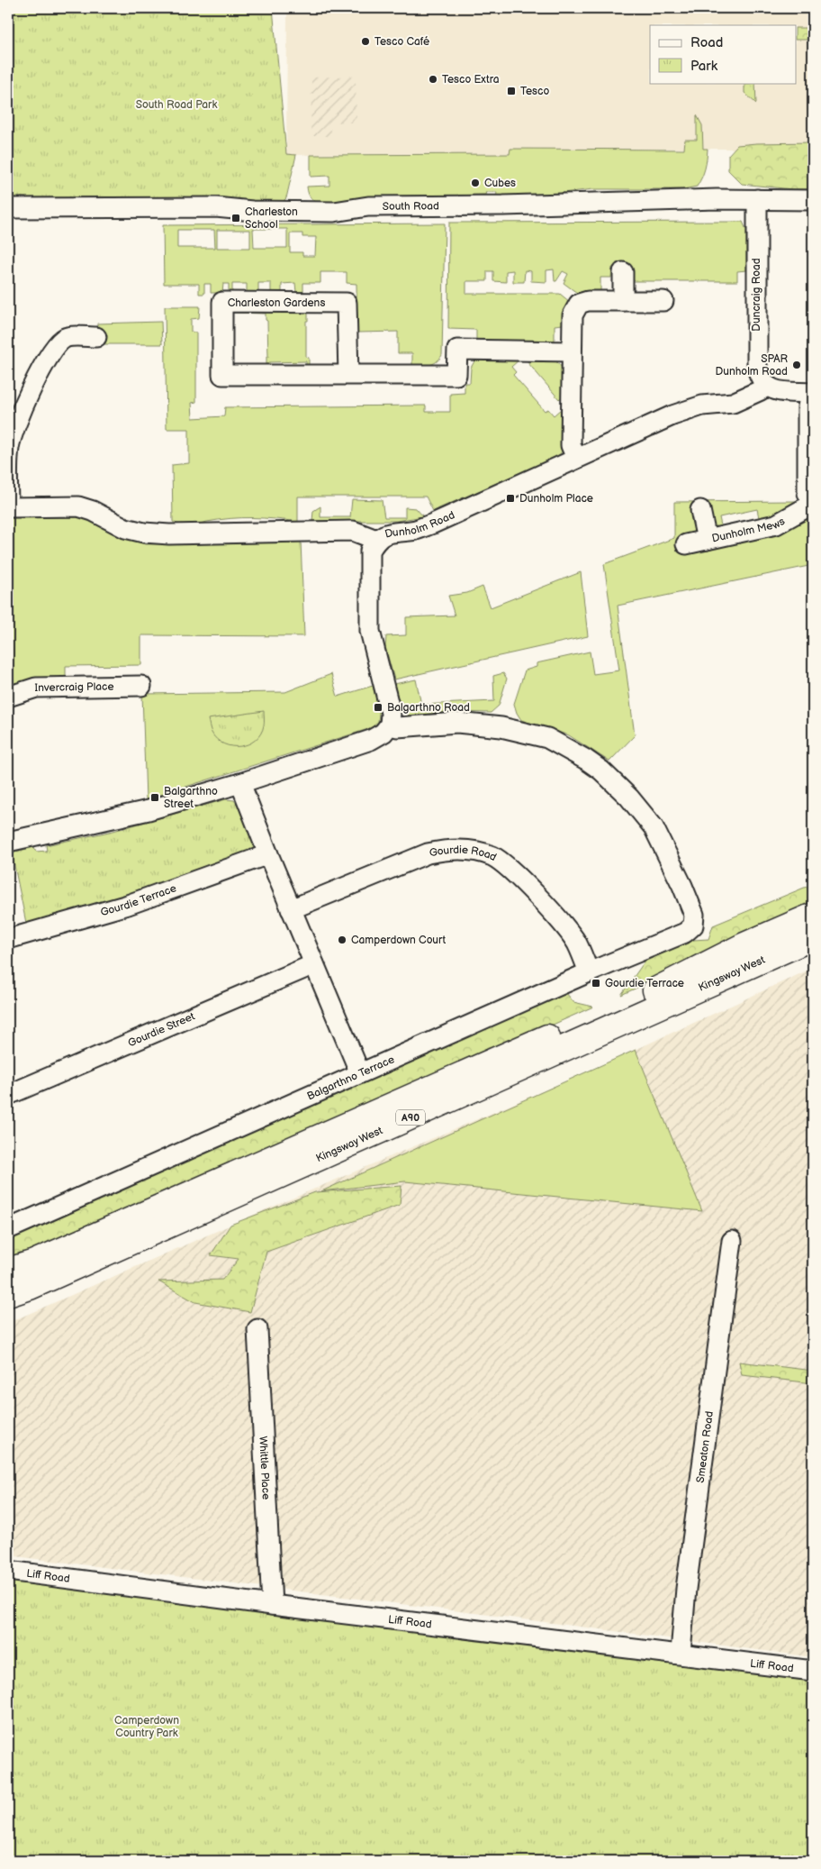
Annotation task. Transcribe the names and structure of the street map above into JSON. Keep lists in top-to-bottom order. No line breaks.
{"streets":{"highway":["Kingsway West","A90"],"street":["South Road","Duncraig Road","Charleston Gardens","Dunholm Road","Dunholm Mews","Invercraig Place","Gourdie Road","Gourdie Terrace","Gourdie Street","Balgarthno Terrace","Smeaton Road","Whittle Place","Liff Road"]},"crossings":[["South Road","Duncraig Road"],["Duncraig Road","Dunholm Road"],["Gourdie Road","Balgarthno Terrace"],["Smeaton Road","Liff Road"],["Whittle Place","Liff Road"]],"parks":["South Road Park","Camperdown Country Park"],"places":{"other":["Tesco Café","Tesco Extra","Cubes","SPAR Dunholm Road","Camperdown Court"],"transit":["Tesco","Charleston School","Dunholm Place","Balgarthno Road","Balgarthno Street","Gourdie Terrace"]},"legend":["Road","Park"]}
